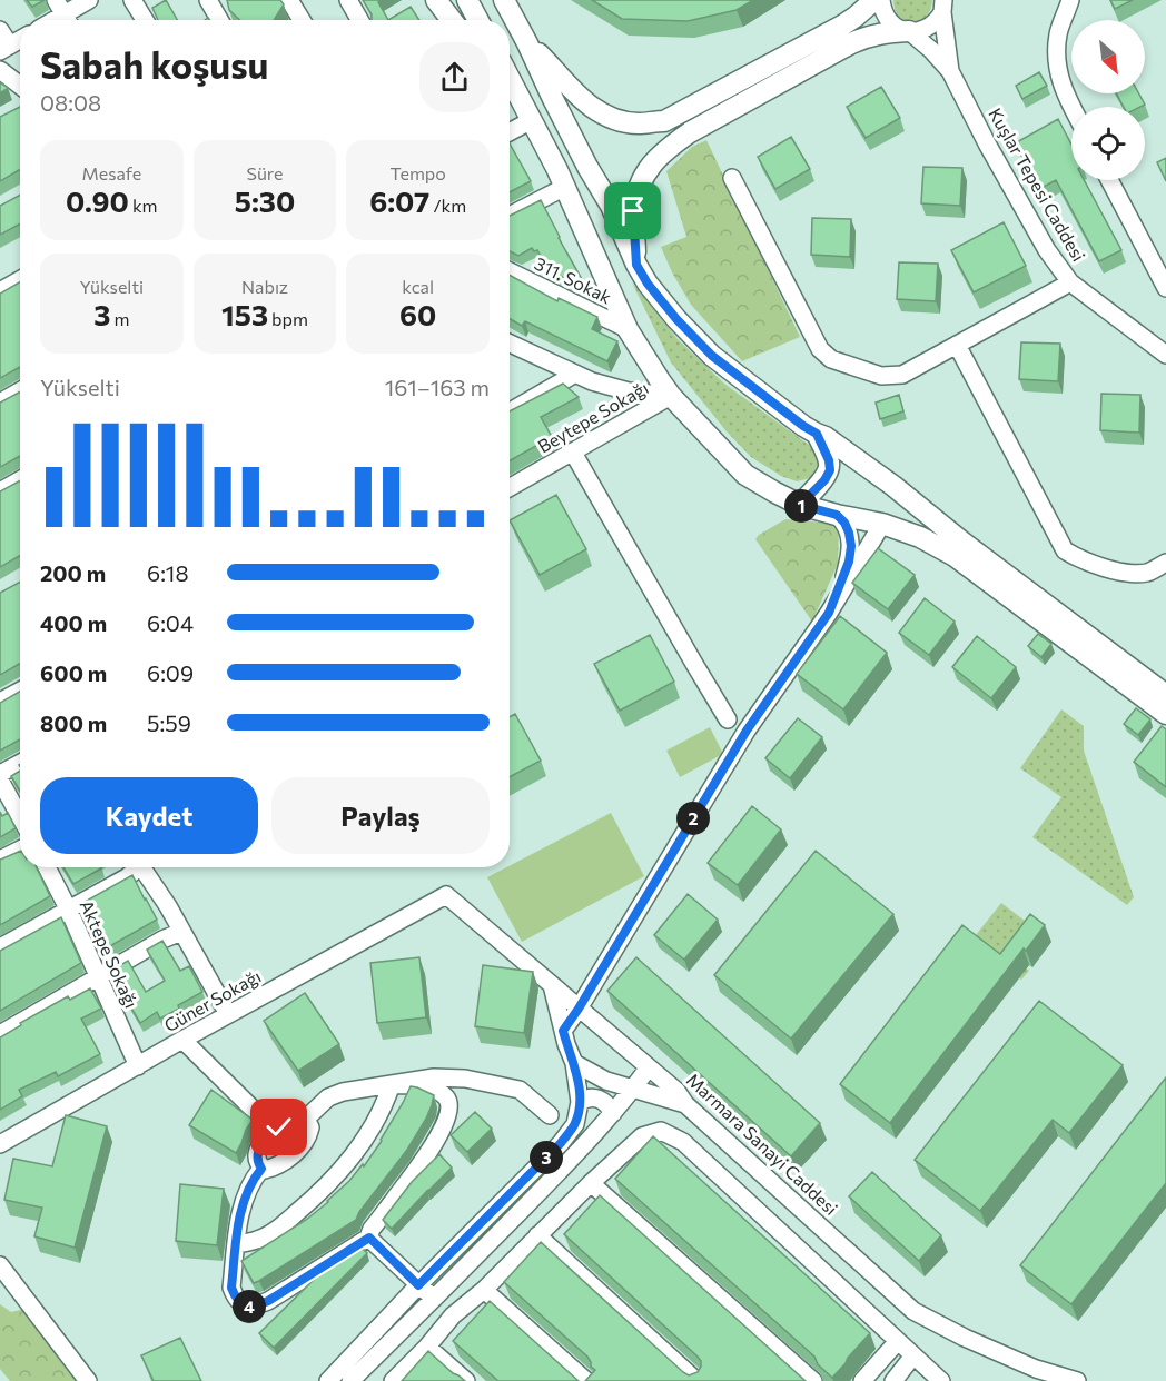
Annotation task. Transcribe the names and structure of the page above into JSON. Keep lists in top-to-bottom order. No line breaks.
{"streets":{"street":["Kuşlar Tepesi Caddesi","311. Sokak","Beytepe Sokağı","Aktepe Sokağı","Güner Sokağı","Marmara Sanayi Caddesi"]},"crossings":[["Aktepe Sokağı","Güner Sokağı"],["Güner Sokağı","Marmara Sanayi Caddesi"]],"north":"bottom right","page":{"heading":["Sabah koşusu","08:08"],"stats":[["Mesafe","0.90 km"],["Süre","5:30"],["Tempo","6:07 /km"],["Yükselti","3 m"],["Nabız","153 bpm"],["kcal","60"]],"chart":["Yükselti","161–163 m"],"pins":["1","2","3","4"],"list":[{"name":"200 m","note":"6:18"},{"name":"400 m","note":"6:04"},{"name":"600 m","note":"6:09"},{"name":"800 m","note":"5:59"}],"buttons":["Kaydet","Paylaş"]}}
